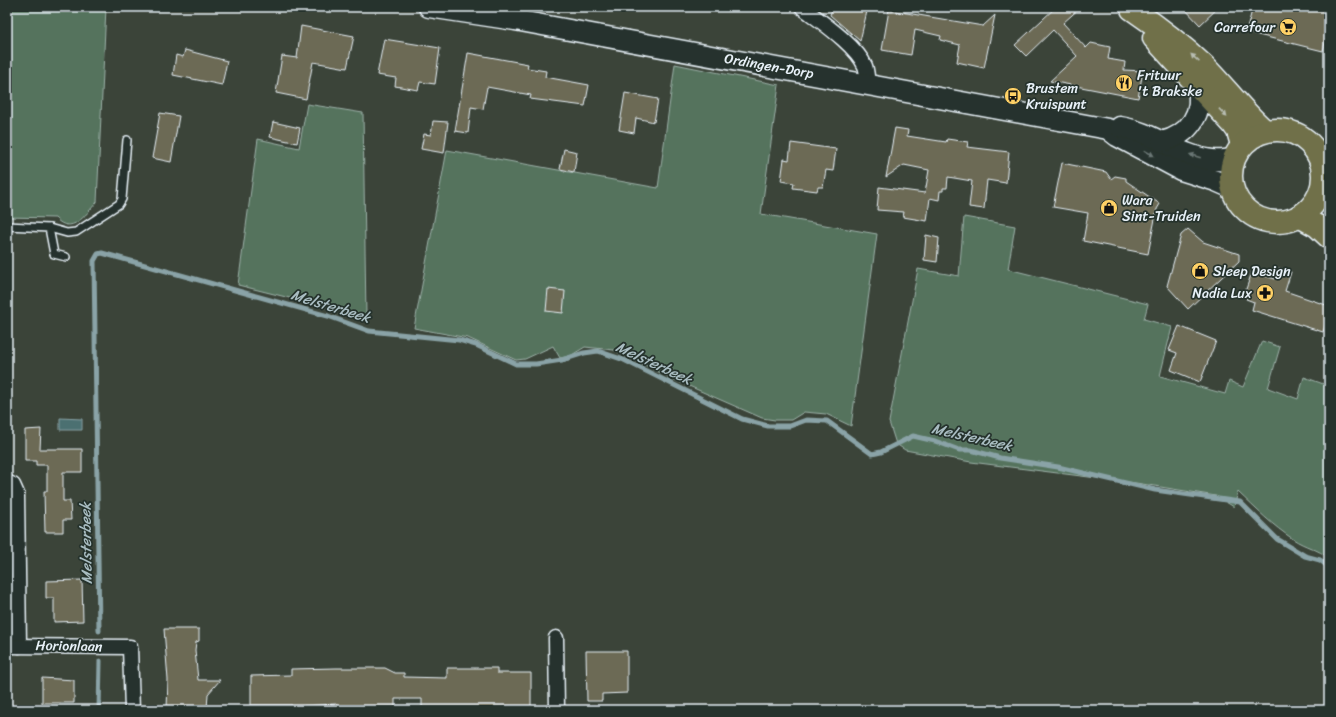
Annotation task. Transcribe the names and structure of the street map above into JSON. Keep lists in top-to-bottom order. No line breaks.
{"streets":{"main road":["Ordingen-Dorp"],"street":["Horionlaan"]},"water":["Melsterbeek"],"places":{"supermarket":["Carrefour"],"restaurant":["Frituur 't Brakske"],"bus stop":["Brustem Kruispunt"],"shop":["Wara Sint-Truiden","Sleep Design"],"pharmacy":["Nadia Lux"]}}
